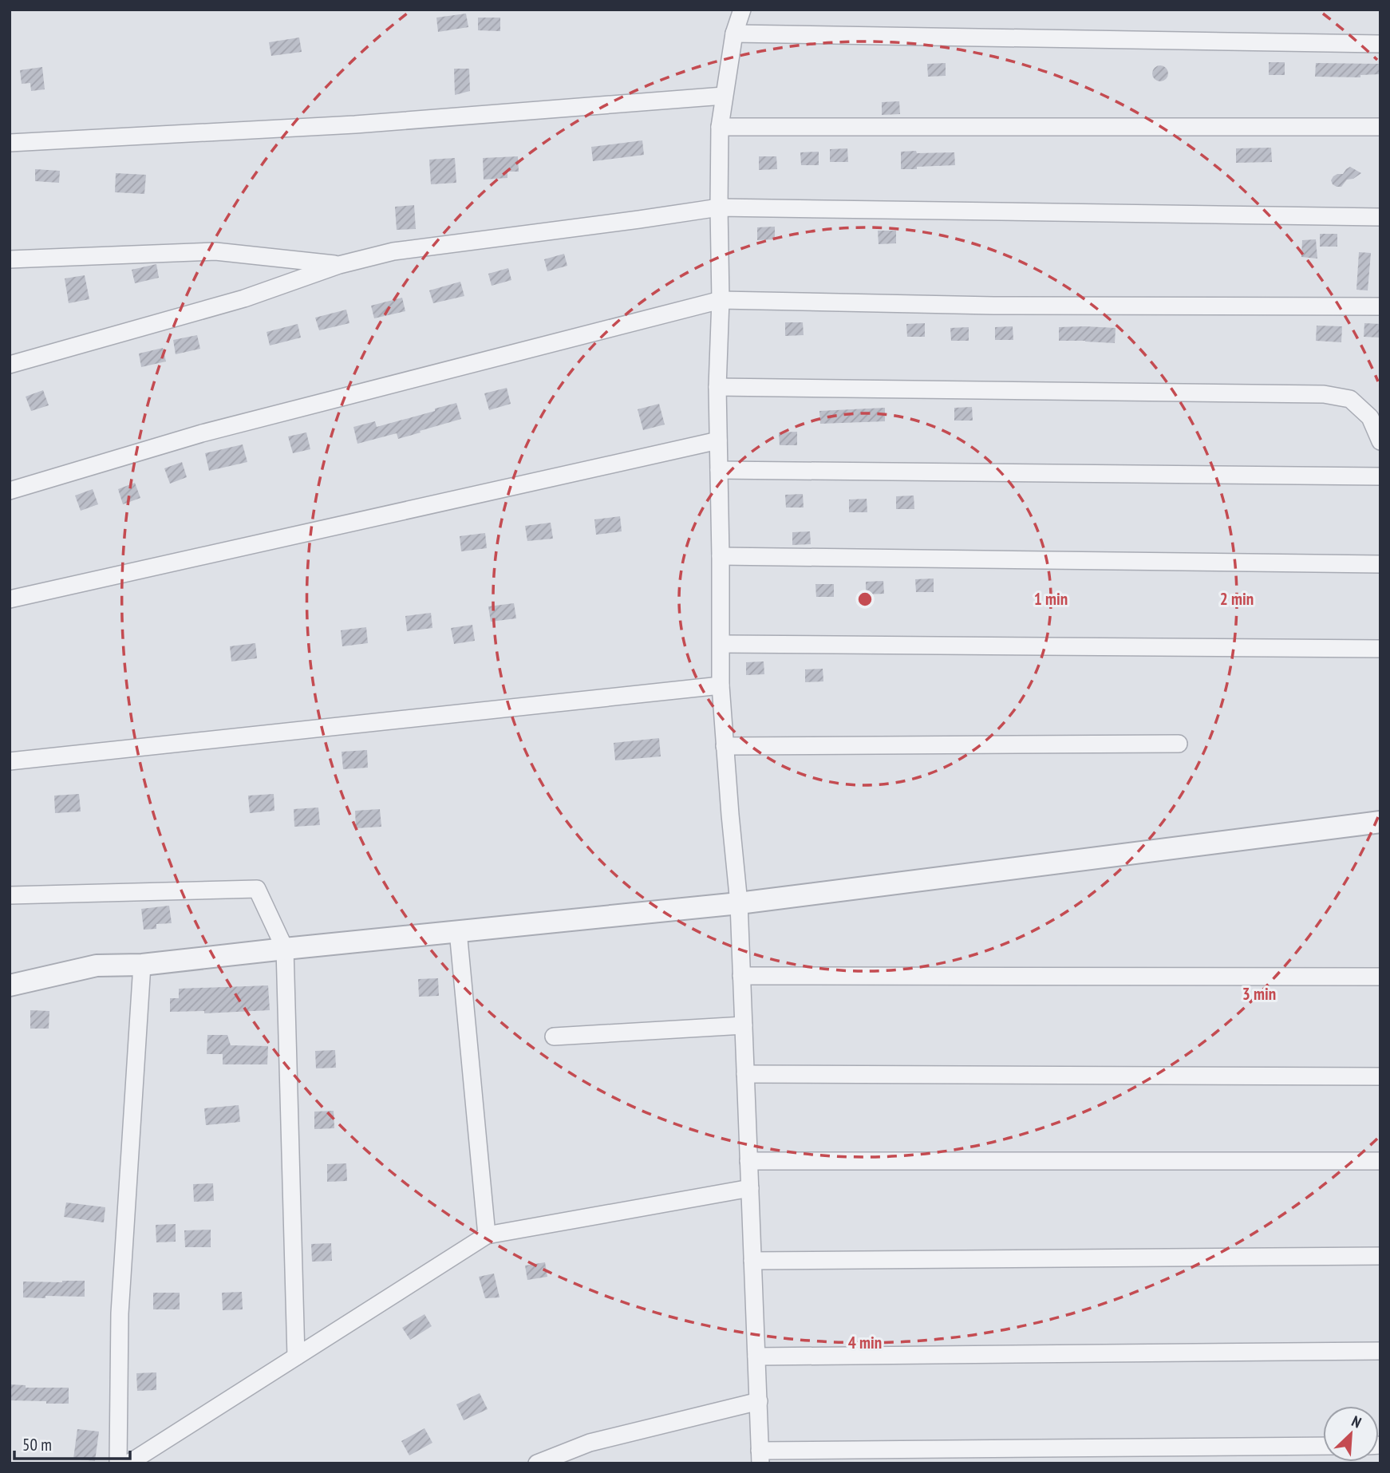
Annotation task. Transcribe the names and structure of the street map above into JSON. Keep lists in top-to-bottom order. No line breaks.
{"scale_bar":"50 m","north":"top right","rings":["1 min","2 min","3 min","4 min"]}
